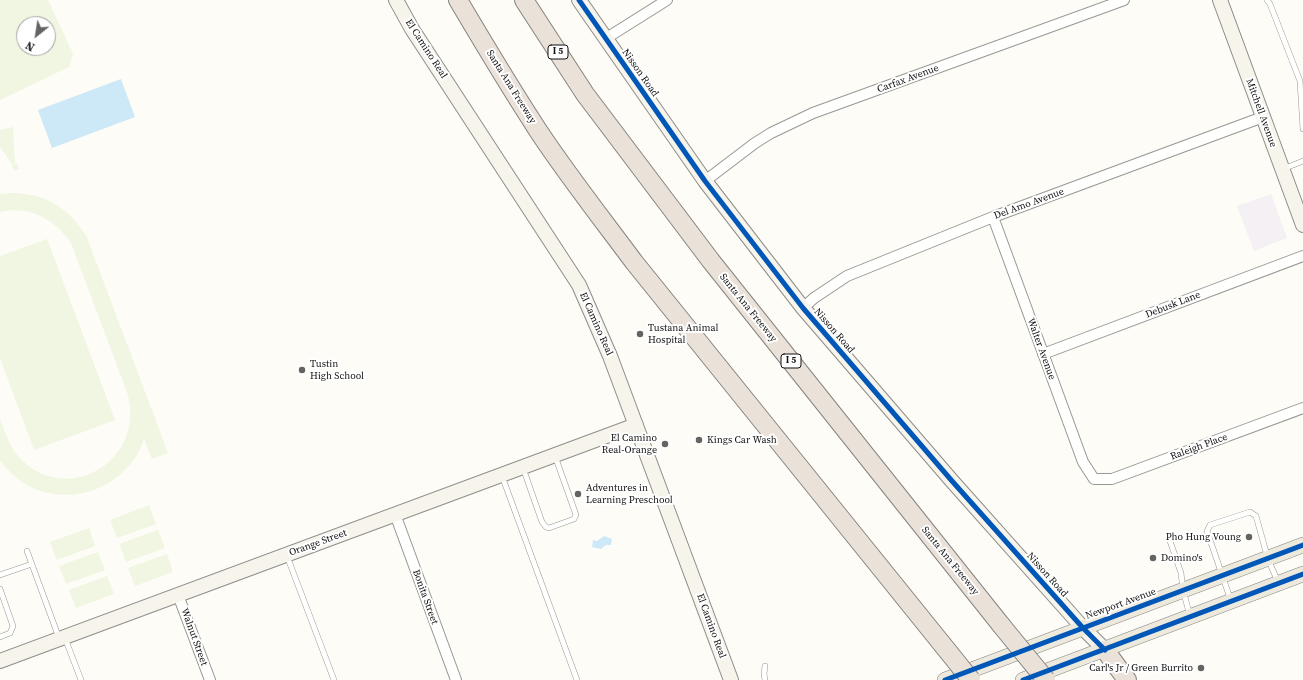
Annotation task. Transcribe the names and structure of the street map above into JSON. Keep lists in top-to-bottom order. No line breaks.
{"streets":{"highway":["I 5","Santa Ana Freeway"],"main road":["Newport Avenue"],"street":["El Camino Real","Nisson Road","Carfax Avenue","Mitchell Avenue","Del Amo Avenue","Debusk Lane","Walter Avenue","Raleigh Place","Orange Street","Bonita Street","Walnut Street"]},"crossings":[["El Camino Real","Orange Street"],["Nisson Road","Carfax Avenue"],["Nisson Road","Del Amo Avenue"],["Nisson Road","Newport Avenue"],["Mitchell Avenue","Del Amo Avenue"],["Del Amo Avenue","Walter Avenue"],["Debusk Lane","Walter Avenue"],["Walter Avenue","Raleigh Place"],["Orange Street","Bonita Street"],["Orange Street","Walnut Street"]],"places":["Tustana Animal Hospital","Tustin High School","Kings Car Wash","El Camino Real-Orange","Adventures in Learning Preschool","Pho Hung Voung","Domino's","Carl's Jr / Green Burrito"],"north":"bottom left"}
